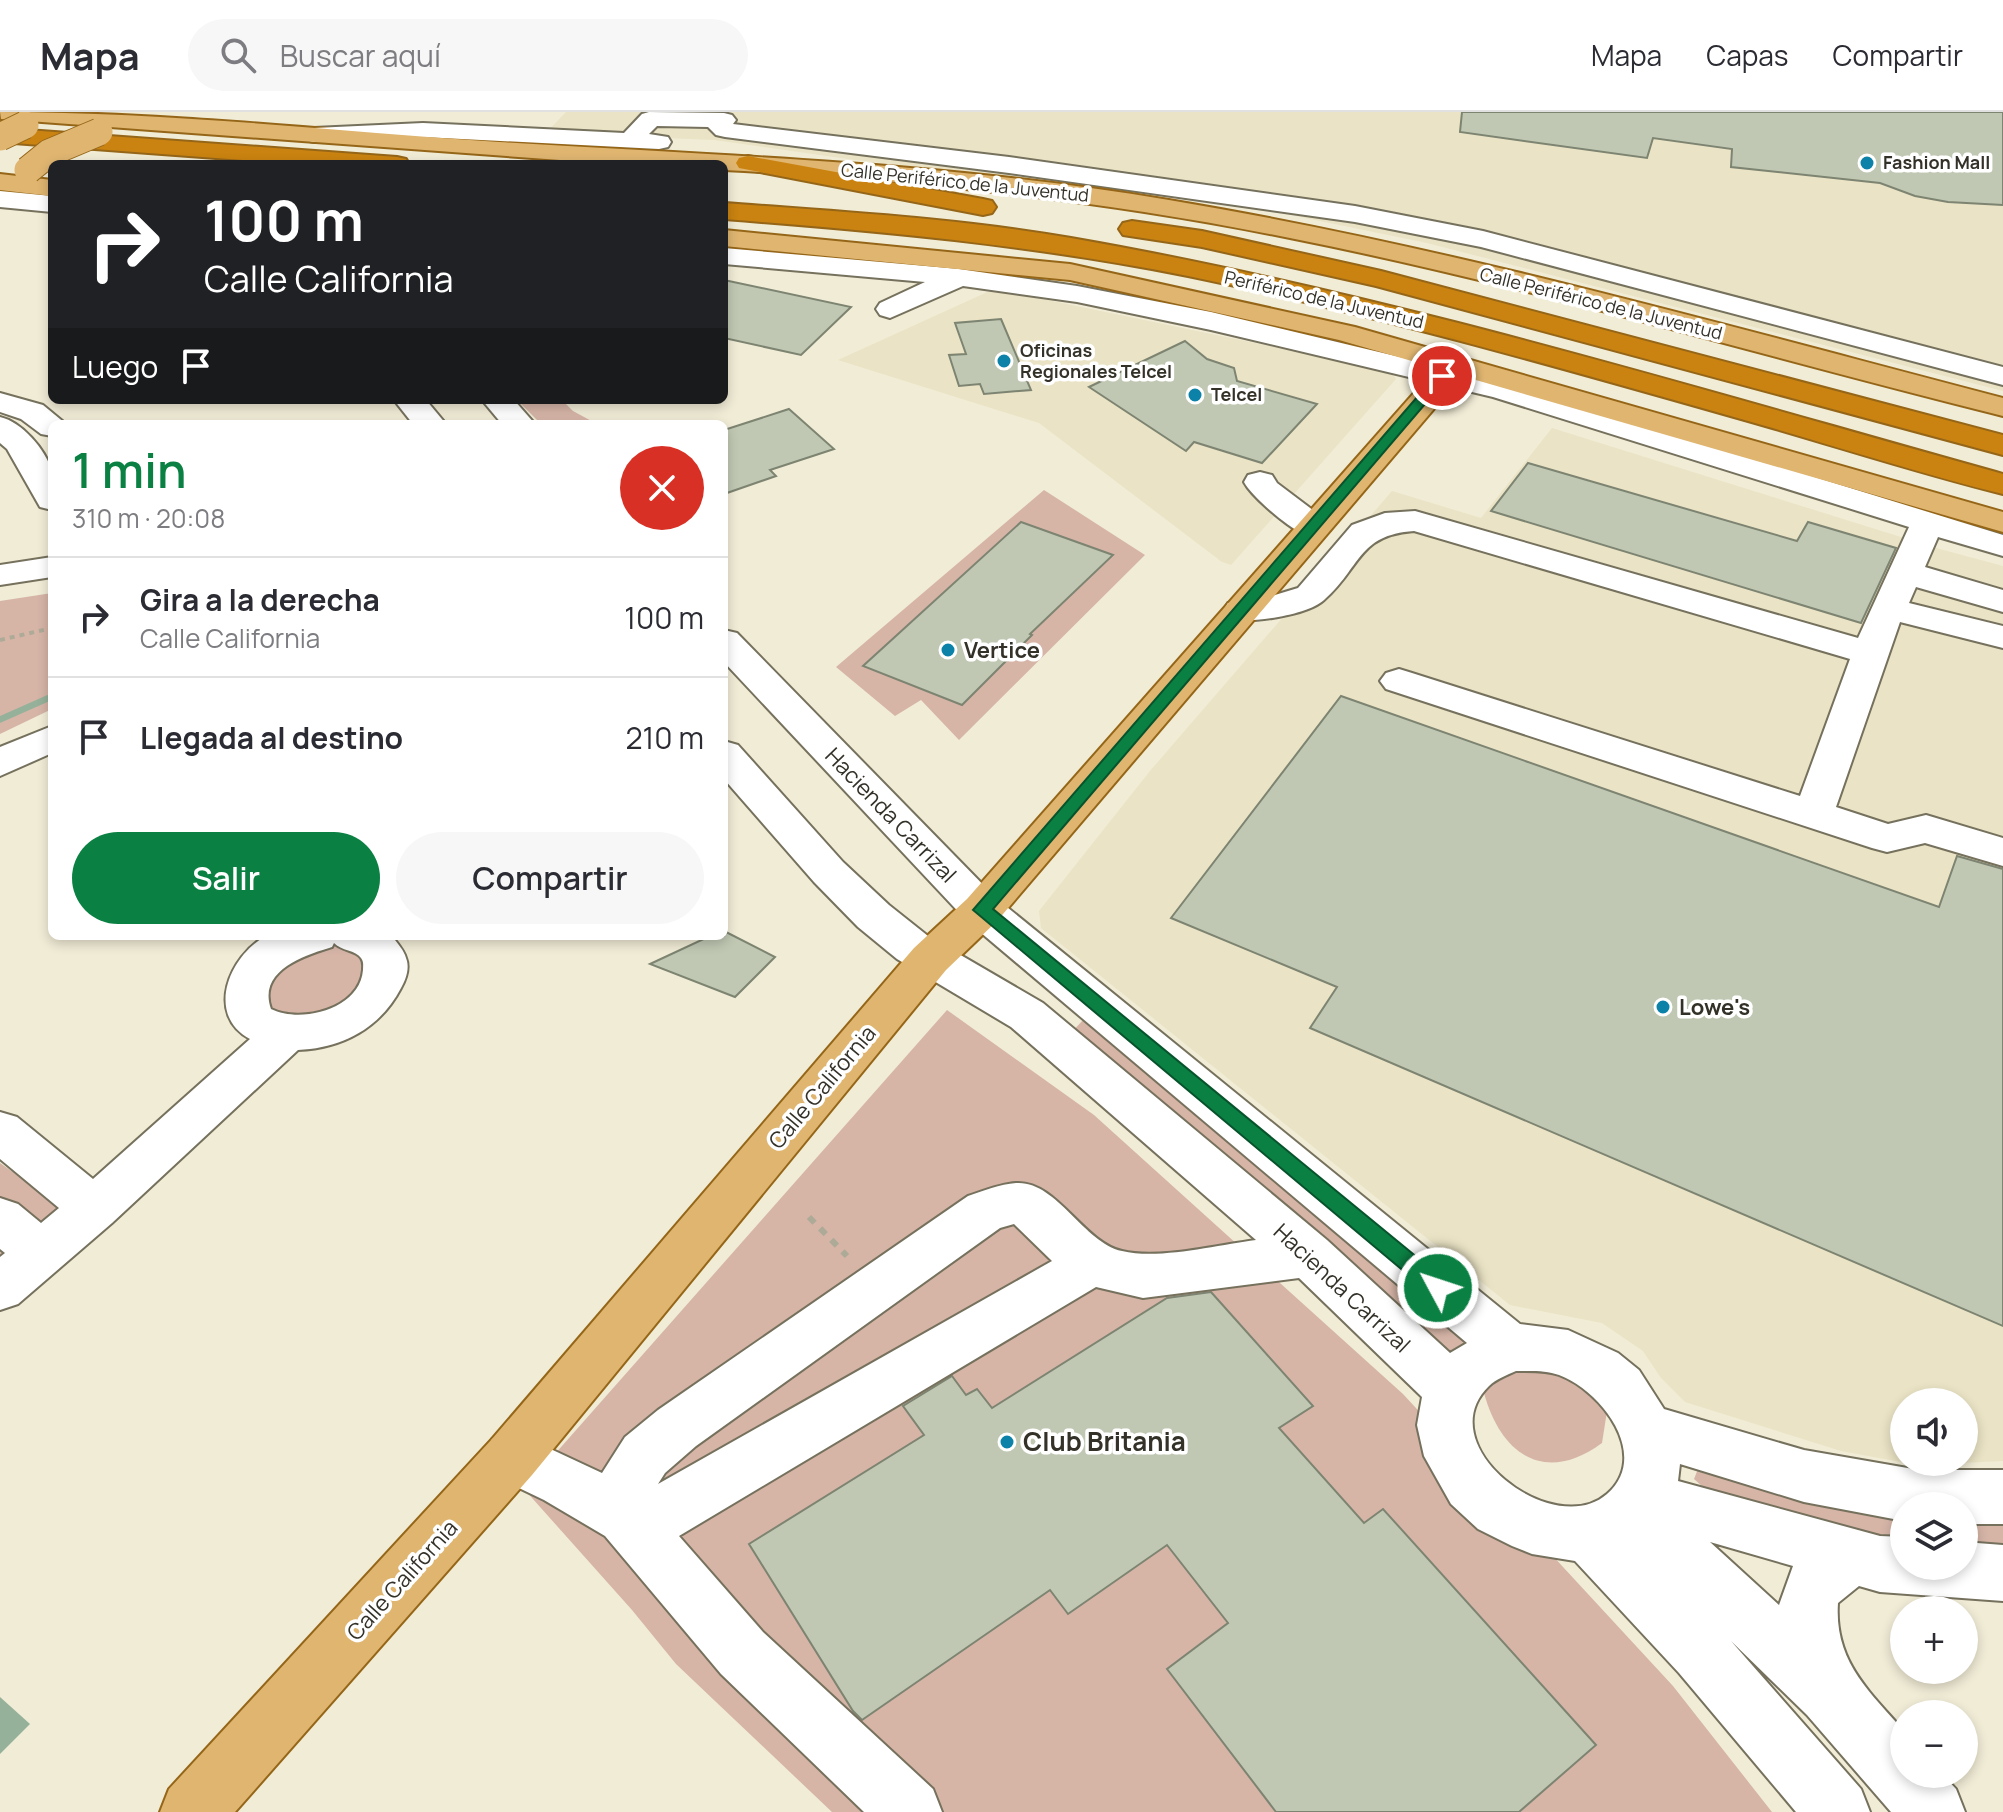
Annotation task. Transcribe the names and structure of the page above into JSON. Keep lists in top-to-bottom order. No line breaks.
{"streets":{"highway":["Periférico de la Juventud"],"main road":["Calle Periférico de la Juventud","Calle California"],"street":["Hacienda Carrizal"]},"crossings":[["Periférico de la Juventud","Calle California"],["Hacienda Carrizal","Calle California"]],"places":["Fashion Mall","Oficinas Regionales Telcel","Telcel","Vertice","Lowe's","Club Britania"],"page":{"header":"Mapa","search":"Buscar aquí","nav":["Mapa","Capas","Compartir"],"turn":["100 m","Calle California"],"then":"Luego","heading":["1 min","310 m · 20:08"],"list":[{"name":"Gira a la derecha","note":"Calle California","value":"100 m"},{"name":"Llegada al destino","value":"210 m"}],"buttons":["Salir","Compartir"],"map_buttons":["+","−"]}}
